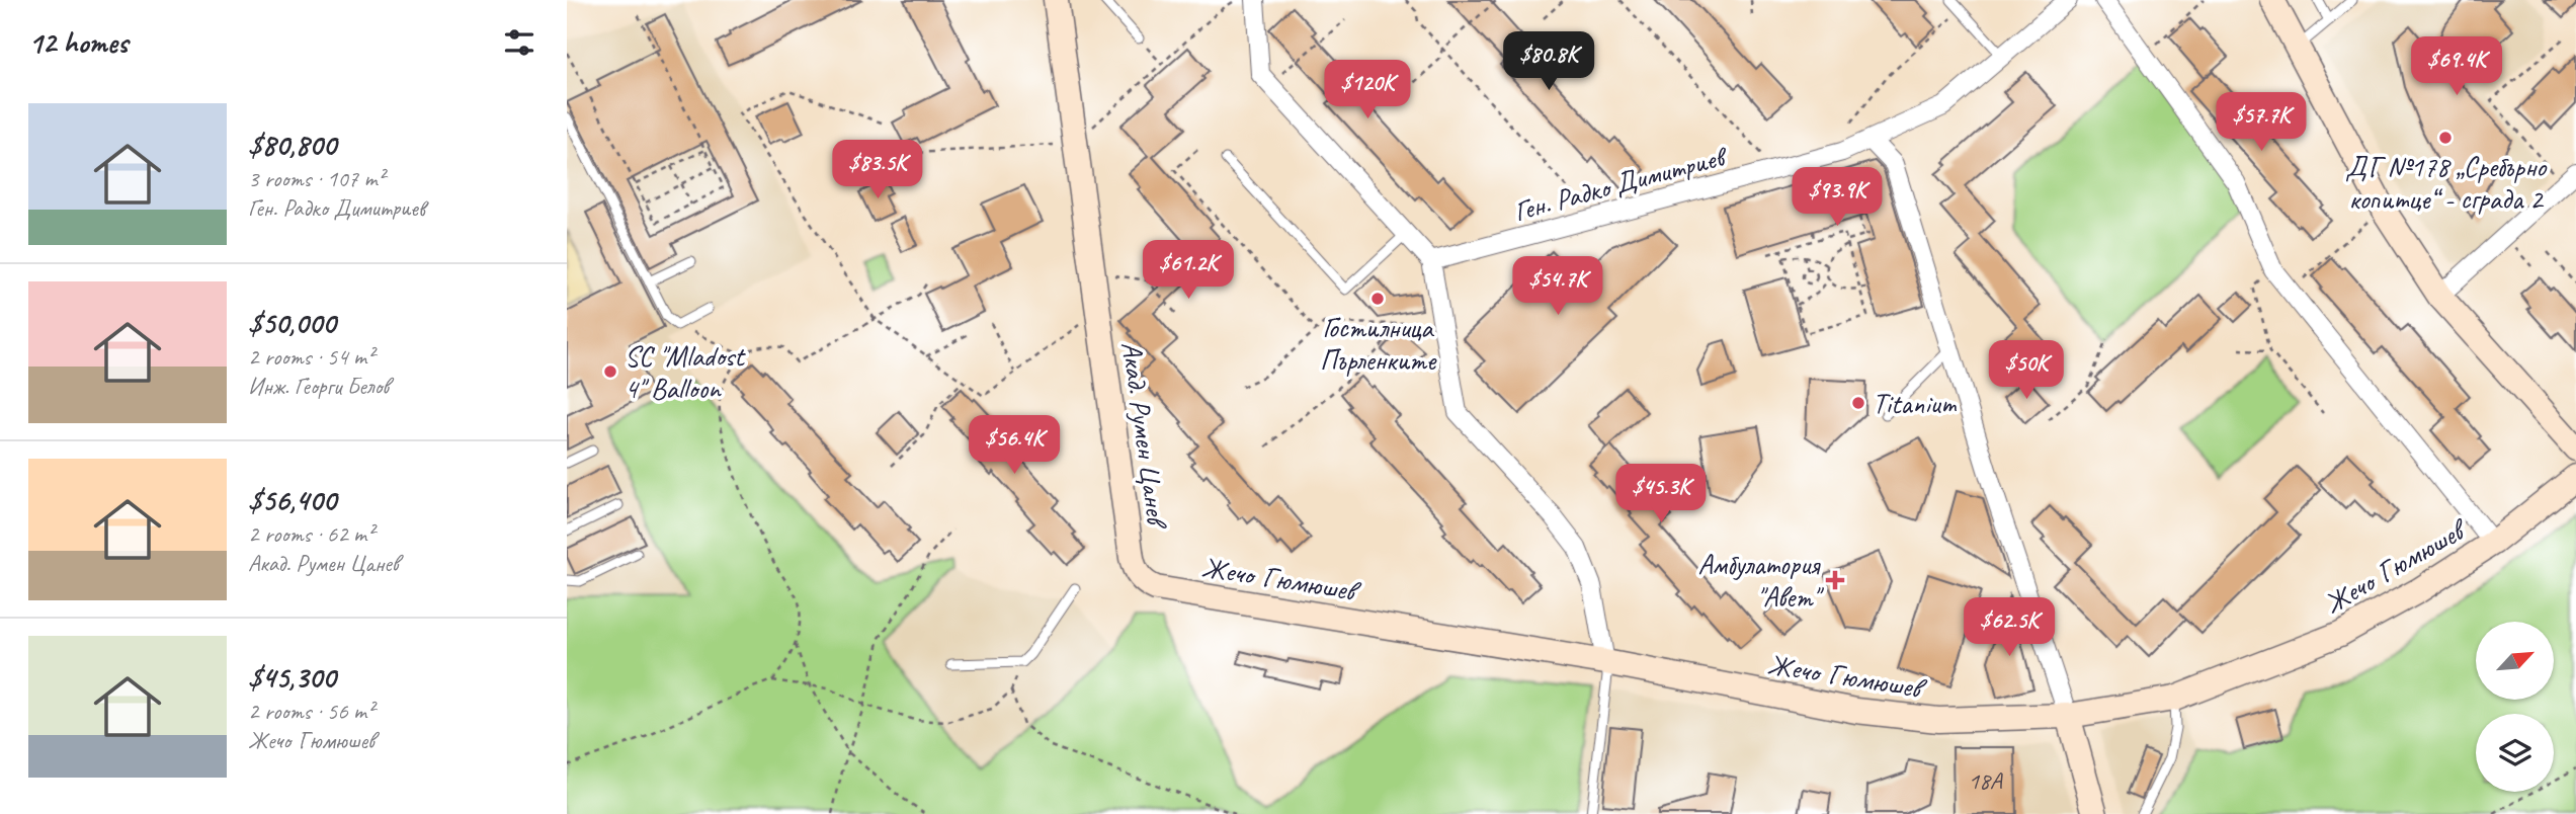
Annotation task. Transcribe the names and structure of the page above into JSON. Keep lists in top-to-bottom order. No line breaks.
{"streets":{"street":["Ген. Радко Димитриев","Акад. Румен Цанев","Жечо Гюмюшев"]},"crossings":[["Акад. Румен Цанев","Жечо Гюмюшев"]],"places":{"other":["ДГ №178 „Сребърно копитце“ - сграда 2","Гостилница Пърленките","SC \"Mladost 4\" Balloon","Titanium"],"health":["Амбулатория \"Авет\""]},"house_numbers":["18А"],"north":"top right","page":{"heading":"12 homes","price":["$80.8K","$69.4K","$120K","$57.7K","$83.5K","$93.9K","$61.2K","$54.7K","$50K","$56.4K","$45.3K","$62.5K"],"list":[{"name":"$80,800","note":"3 rooms · 107 m² · Ген. Радко Димитриев"},{"name":"$50,000","note":"2 rooms · 54 m² · Инж. Георги Белов"},{"name":"$56,400","note":"2 rooms · 62 m² · Акад. Румен Цанев"},{"name":"$45,300","note":"2 rooms · 56 m² · Жечо Гюмюшев"}]}}
